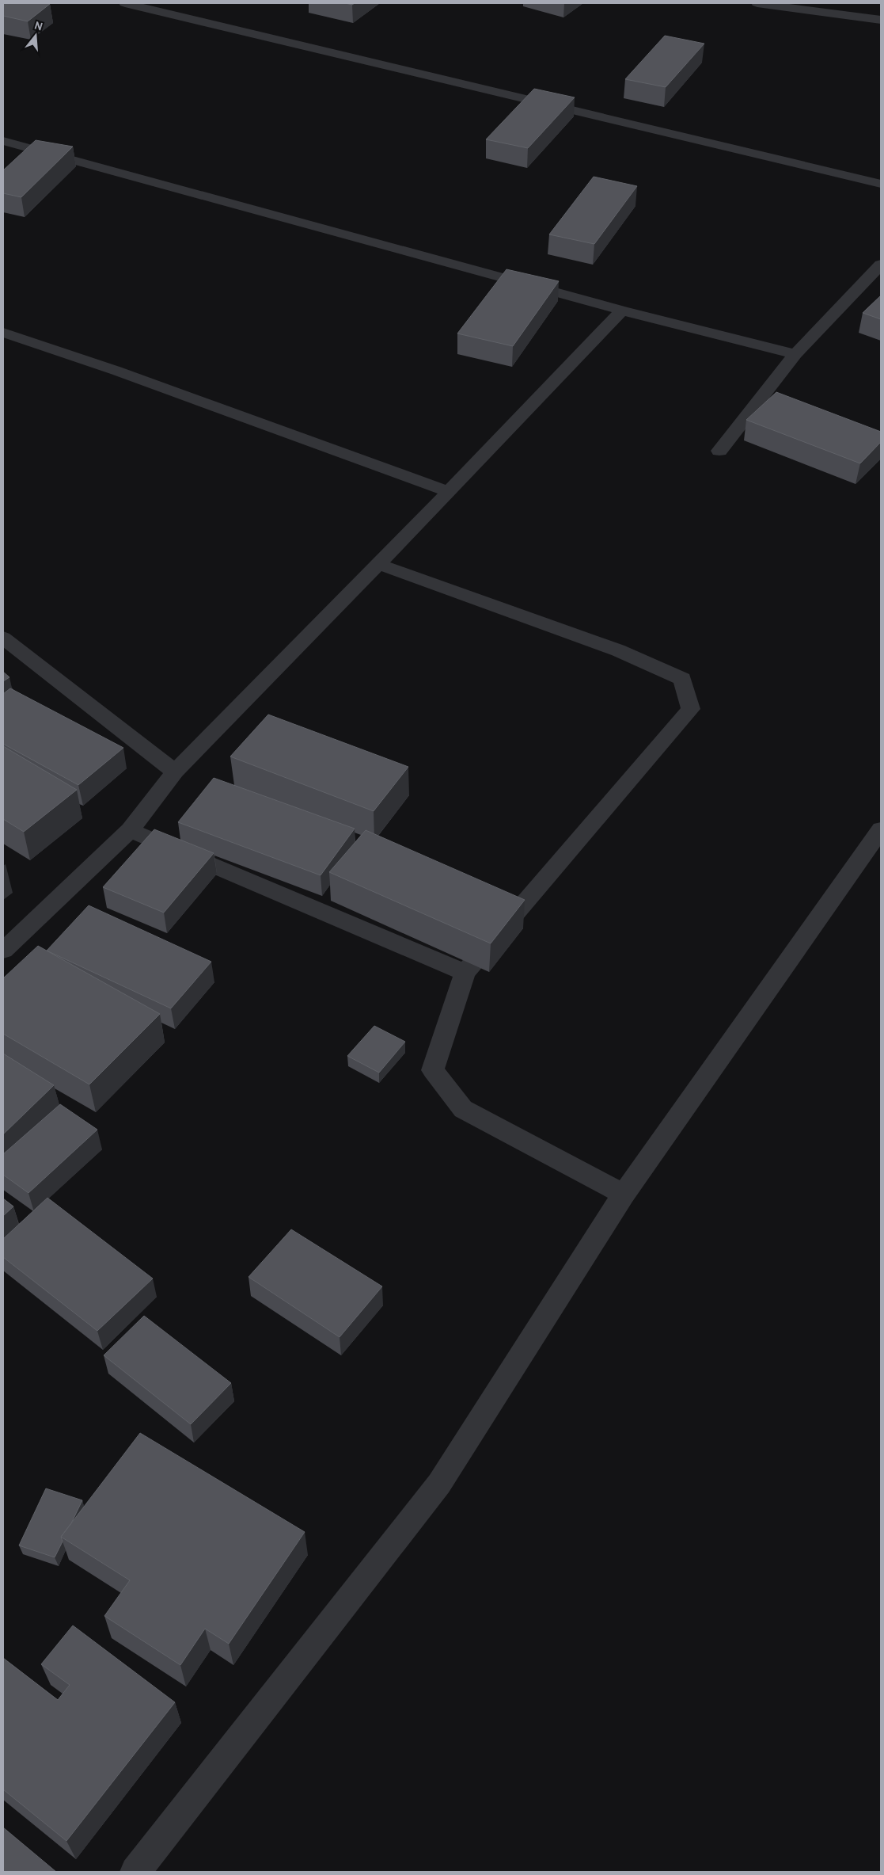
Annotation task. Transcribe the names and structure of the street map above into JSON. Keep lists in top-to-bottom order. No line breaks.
{"north":"top"}
